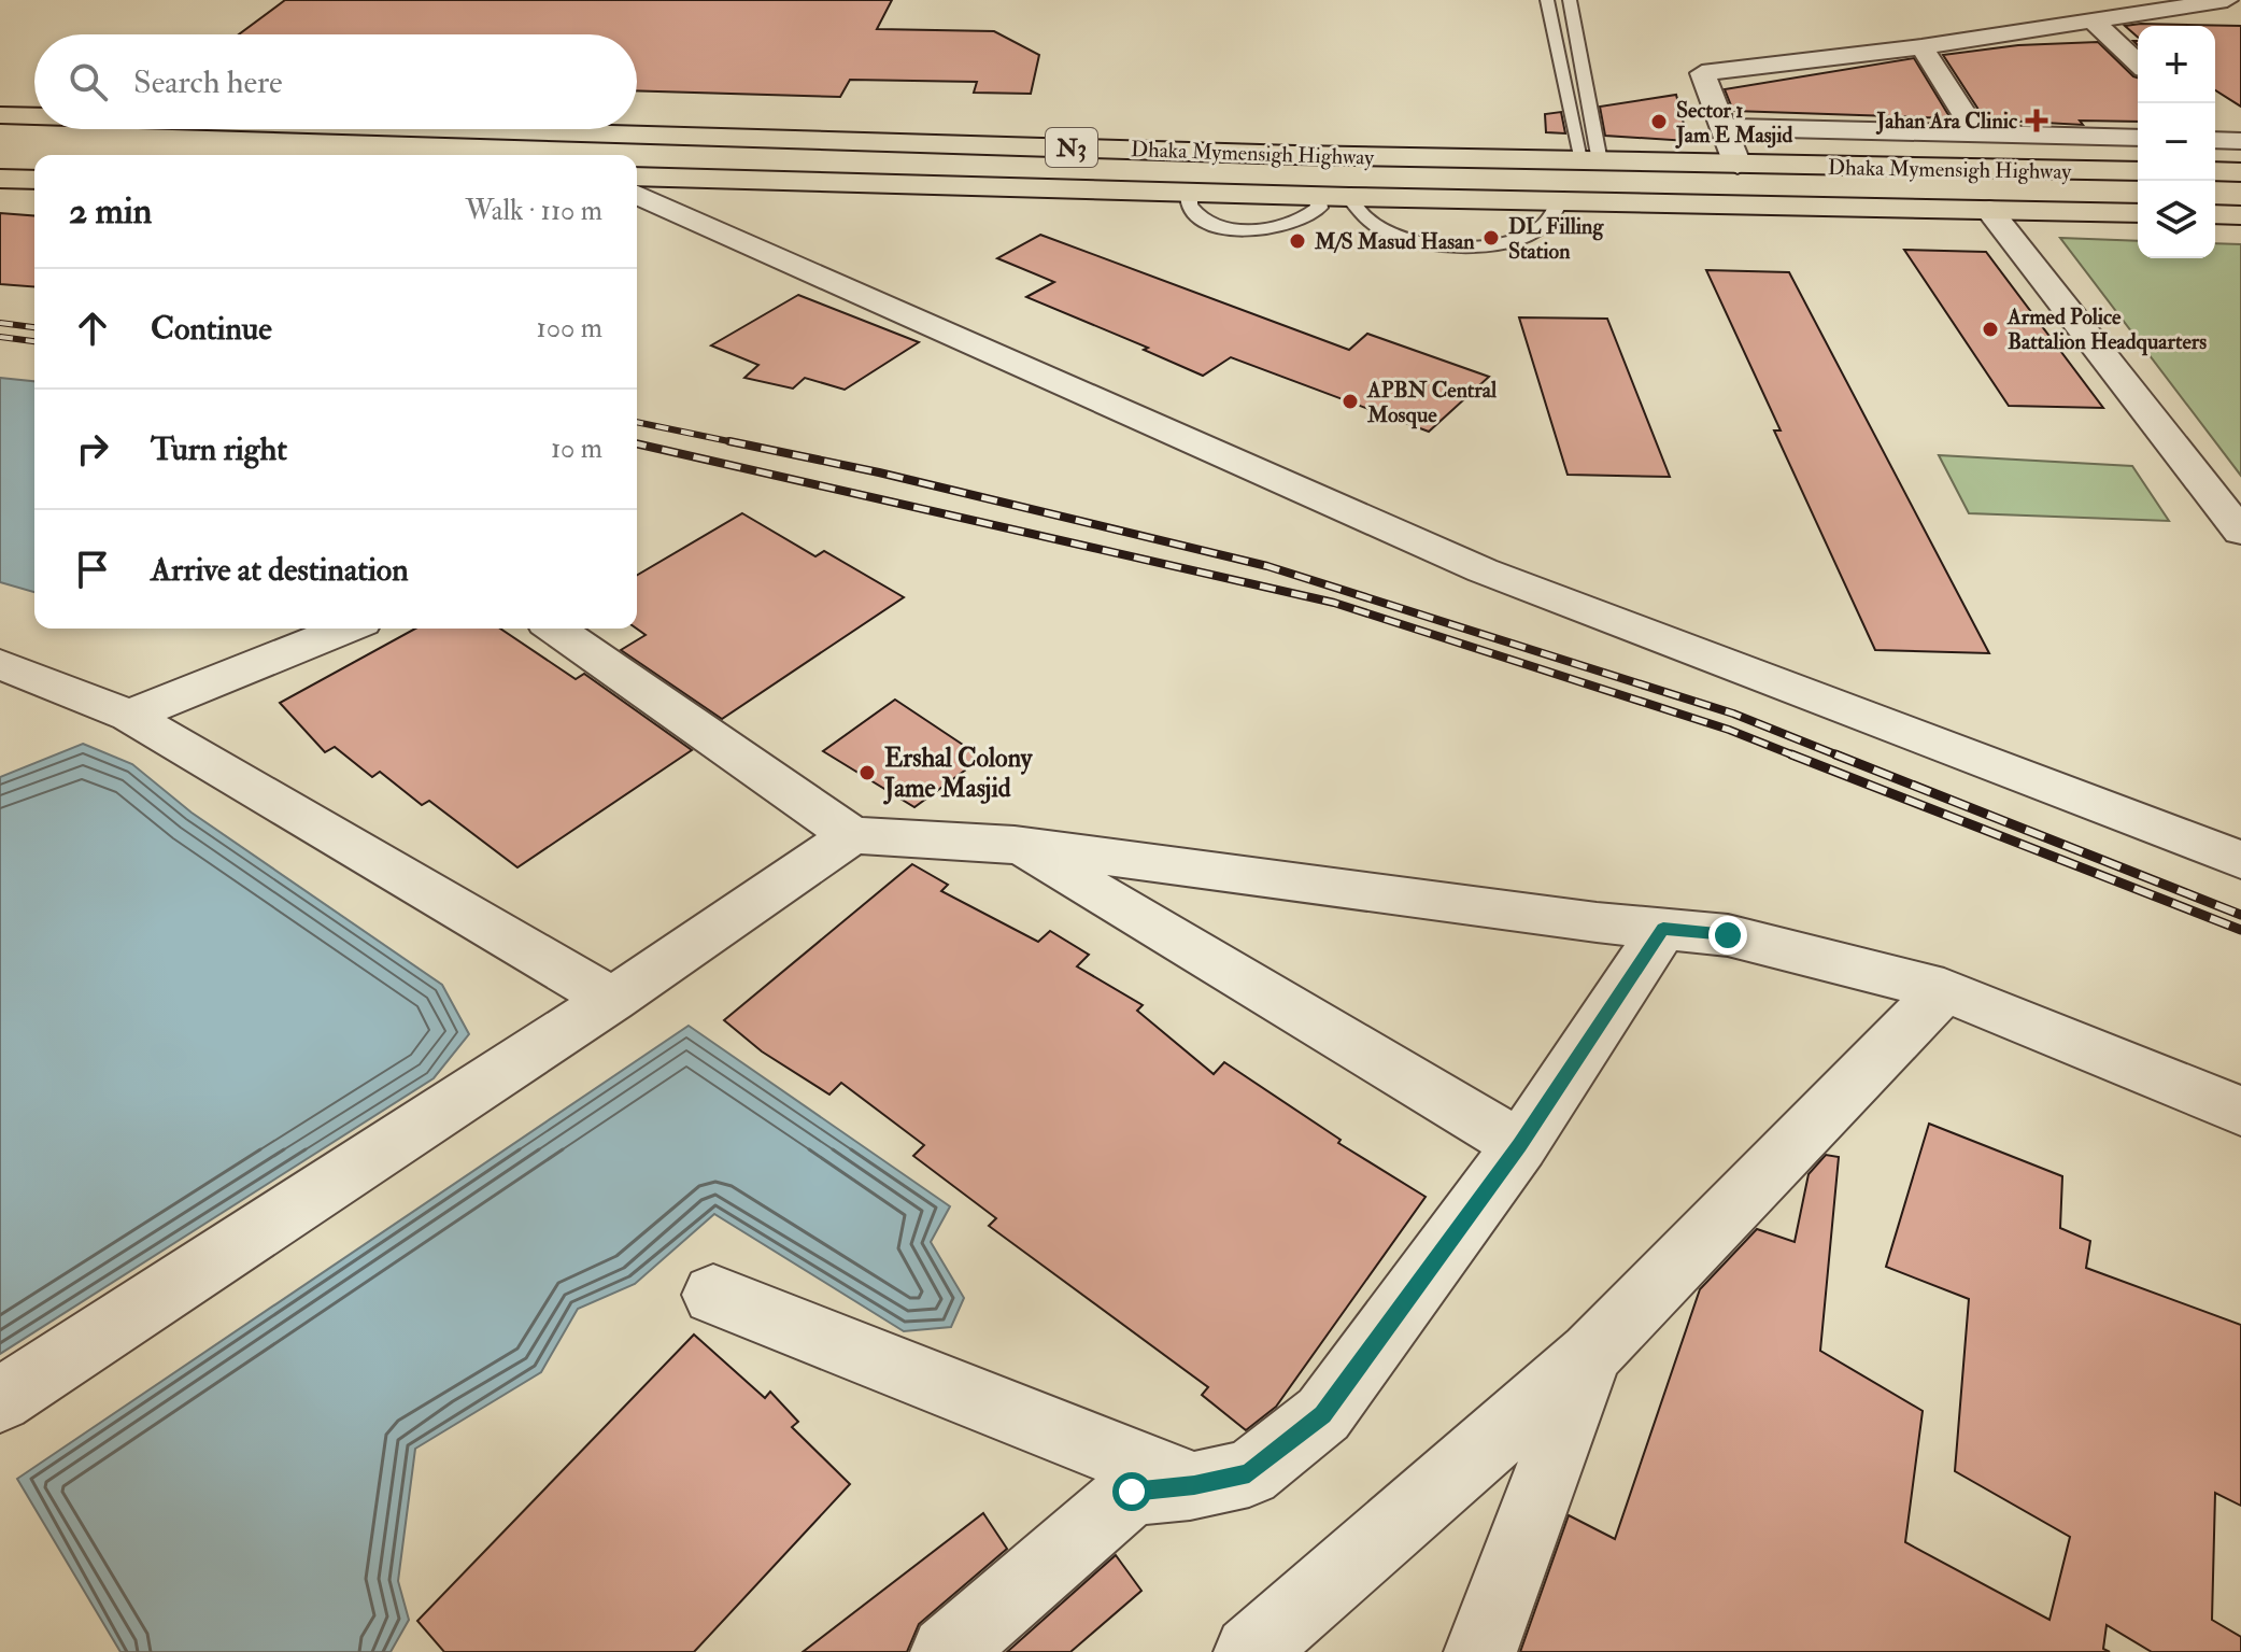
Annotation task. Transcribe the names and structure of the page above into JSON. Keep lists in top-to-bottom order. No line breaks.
{"streets":{"highway":["N3","Dhaka Mymensigh Highway"]},"places":{"health":["Jahan Ara Clinic"],"other":["Sector 1 Jam E Masjid","DL Filling Station","M/S Masud Hasan","Armed Police Battalion Headquarters","APBN Central Mosque","Ershal Colony Jame Masjid"]},"page":{"map_buttons":["+","−"],"search":"Search here","heading":["2 min","Walk · 110 m"],"list":[["Continue","100 m"],["Turn right","10 m"],"Arrive at destination"]}}
